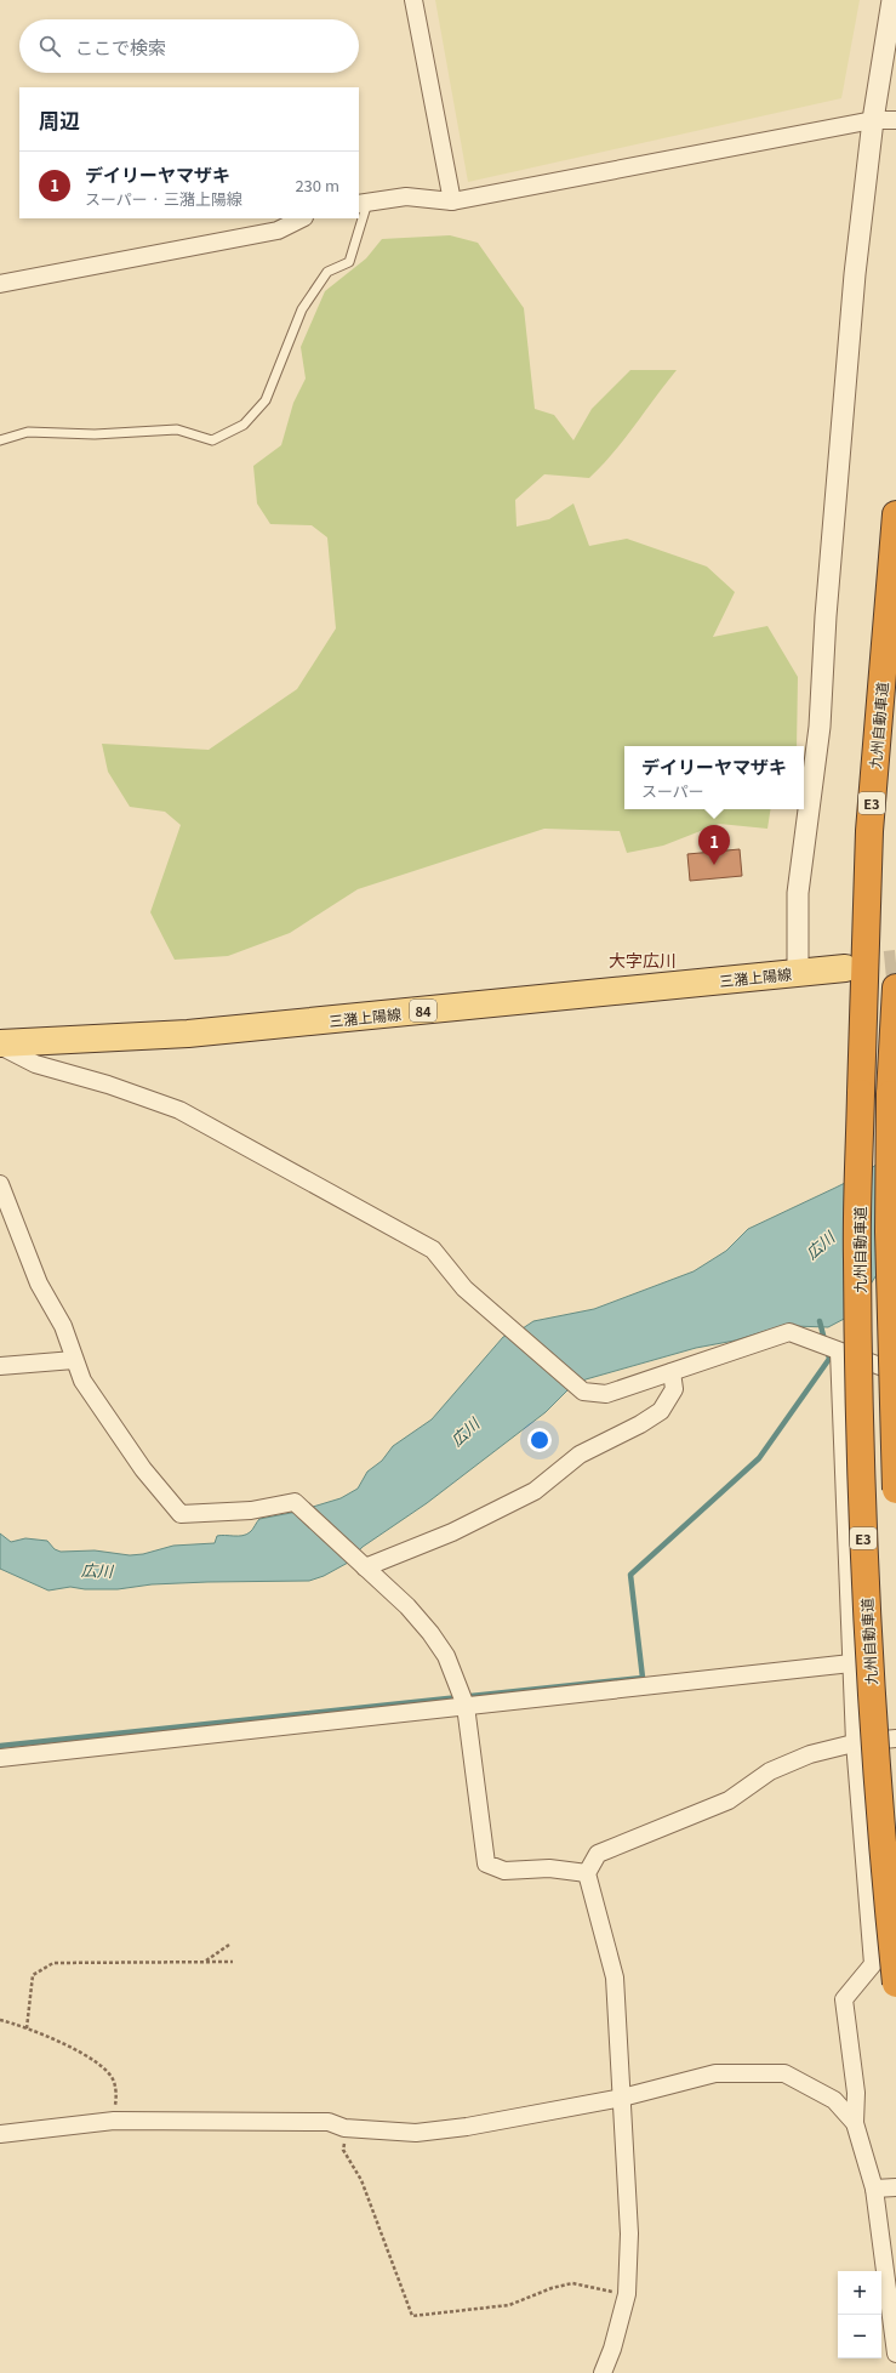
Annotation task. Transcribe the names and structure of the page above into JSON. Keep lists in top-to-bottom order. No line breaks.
{"streets":{"highway":["九州自動車道","E3"],"main road":["三潴上陽線","84"]},"districts":["大字広川"],"water":["広川"],"page":{"search":"ここで検索","heading":"周辺","list":[{"mark":"1","name":"デイリーヤマザキ","note":"スーパー · 三潴上陽線","value":"230 m"}],"popup":["デイリーヤマザキ","スーパー"],"pins":"1","map_buttons":["+","−"]}}
